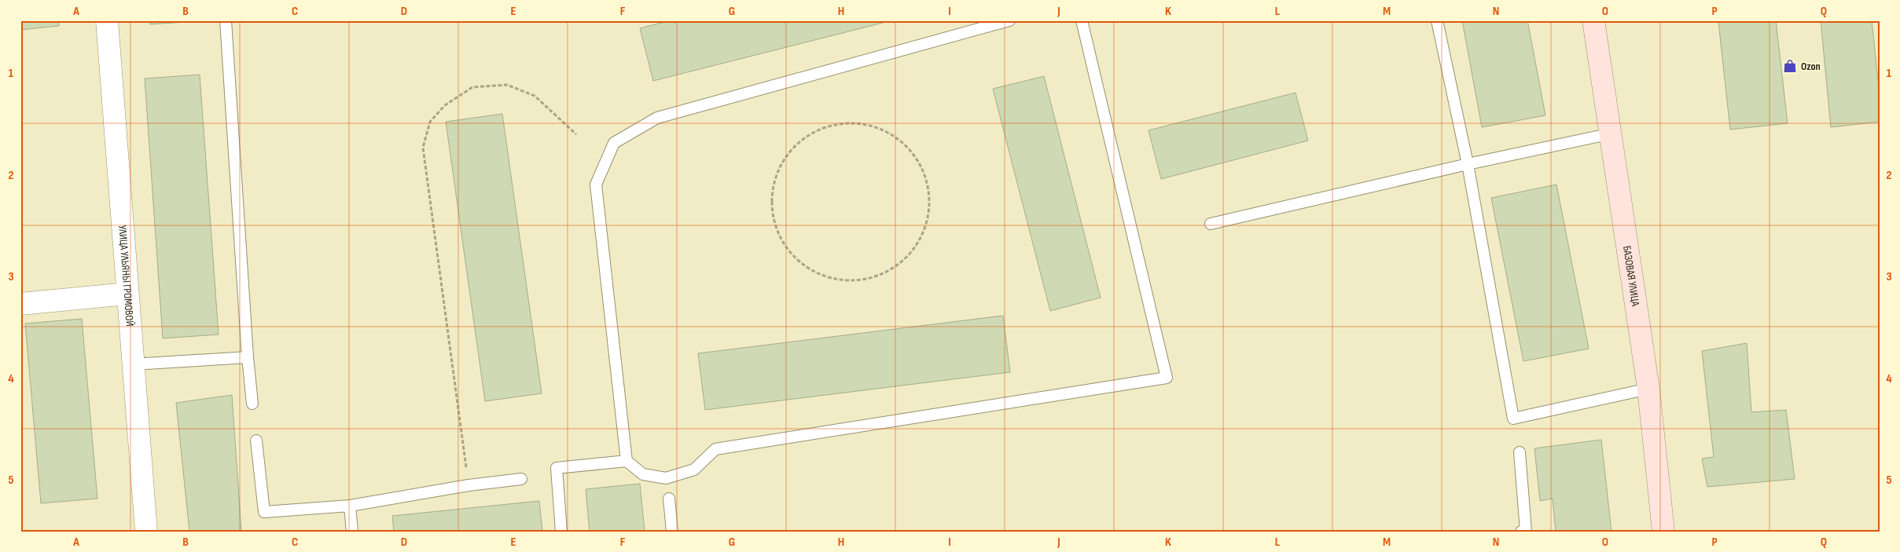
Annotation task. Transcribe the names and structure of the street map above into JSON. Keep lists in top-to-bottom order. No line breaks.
{"streets":{"main road":["БАЗОВАЯ УЛИЦА"],"street":["УЛИЦА УЛЬЯНЫ ГРОМОВОЙ"]},"places":{"shop":["Ozon"]},"grid":{"columns":["A","B","C","D","E","F","G","H","I","J","K","L","M","N","O","P","Q"],"rows":["1","2","3","4","5"]}}
